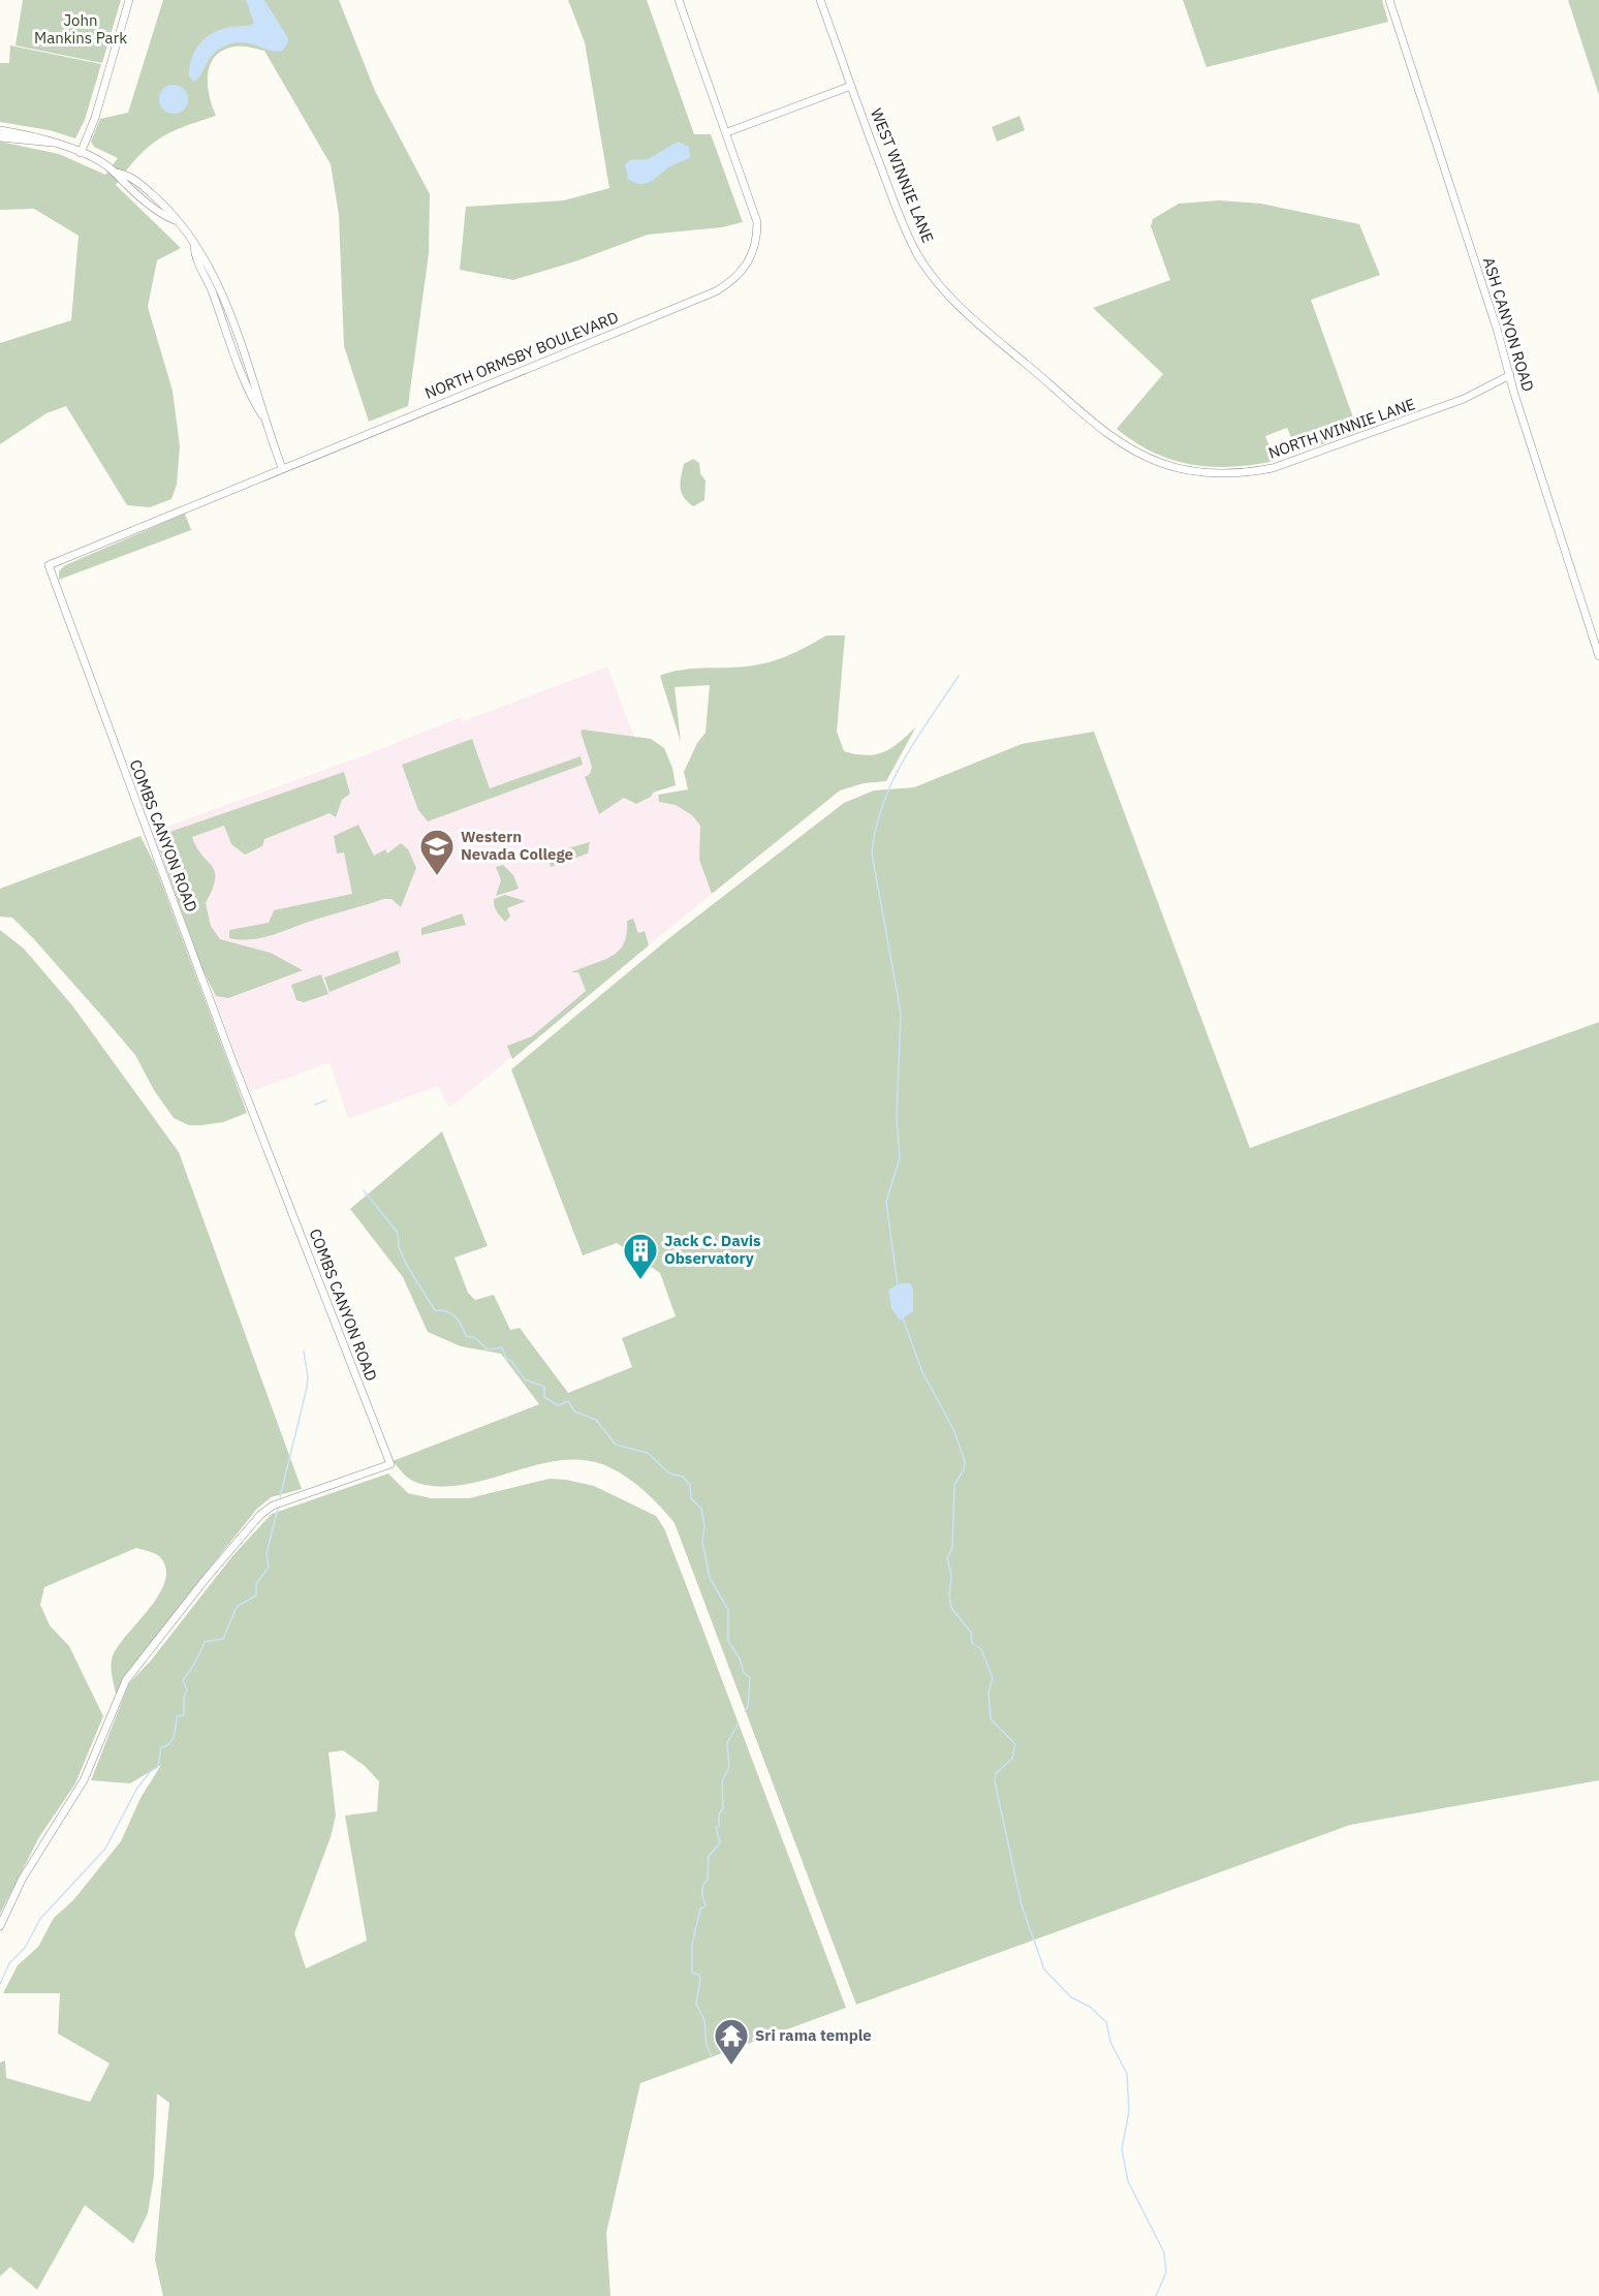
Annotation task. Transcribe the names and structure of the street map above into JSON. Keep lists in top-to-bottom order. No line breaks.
{"streets":{"street":["WEST WINNIE LANE","ASH CANYON ROAD","NORTH ORMSBY BOULEVARD","NORTH WINNIE LANE","COMBS CANYON ROAD"]},"crossings":[["WEST WINNIE LANE","NORTH WINNIE LANE"],["ASH CANYON ROAD","NORTH WINNIE LANE"],["NORTH ORMSBY BOULEVARD","COMBS CANYON ROAD"]],"parks":["John Mankins Park"],"places":{"school or university":["Western Nevada College"],"building":["Jack C. Davis Observatory"],"temple":["Sri rama temple"]}}
